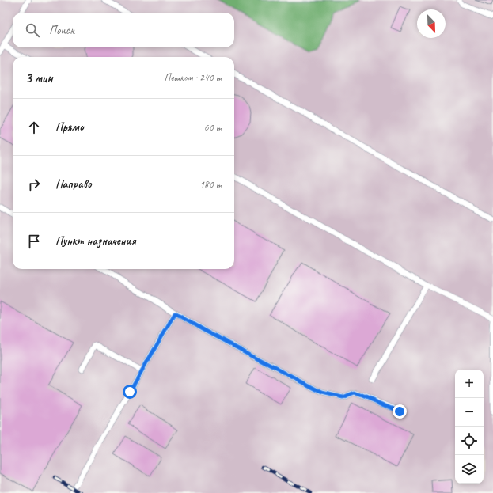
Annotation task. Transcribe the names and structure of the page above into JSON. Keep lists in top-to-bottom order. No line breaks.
{"north":"bottom right","page":{"search":"Поиск","heading":["3 мин","Пешком · 240 m"],"list":[["Прямо","60 m"],["Направо","180 m"],"Пункт назначения"],"map_buttons":["+","−"]}}
